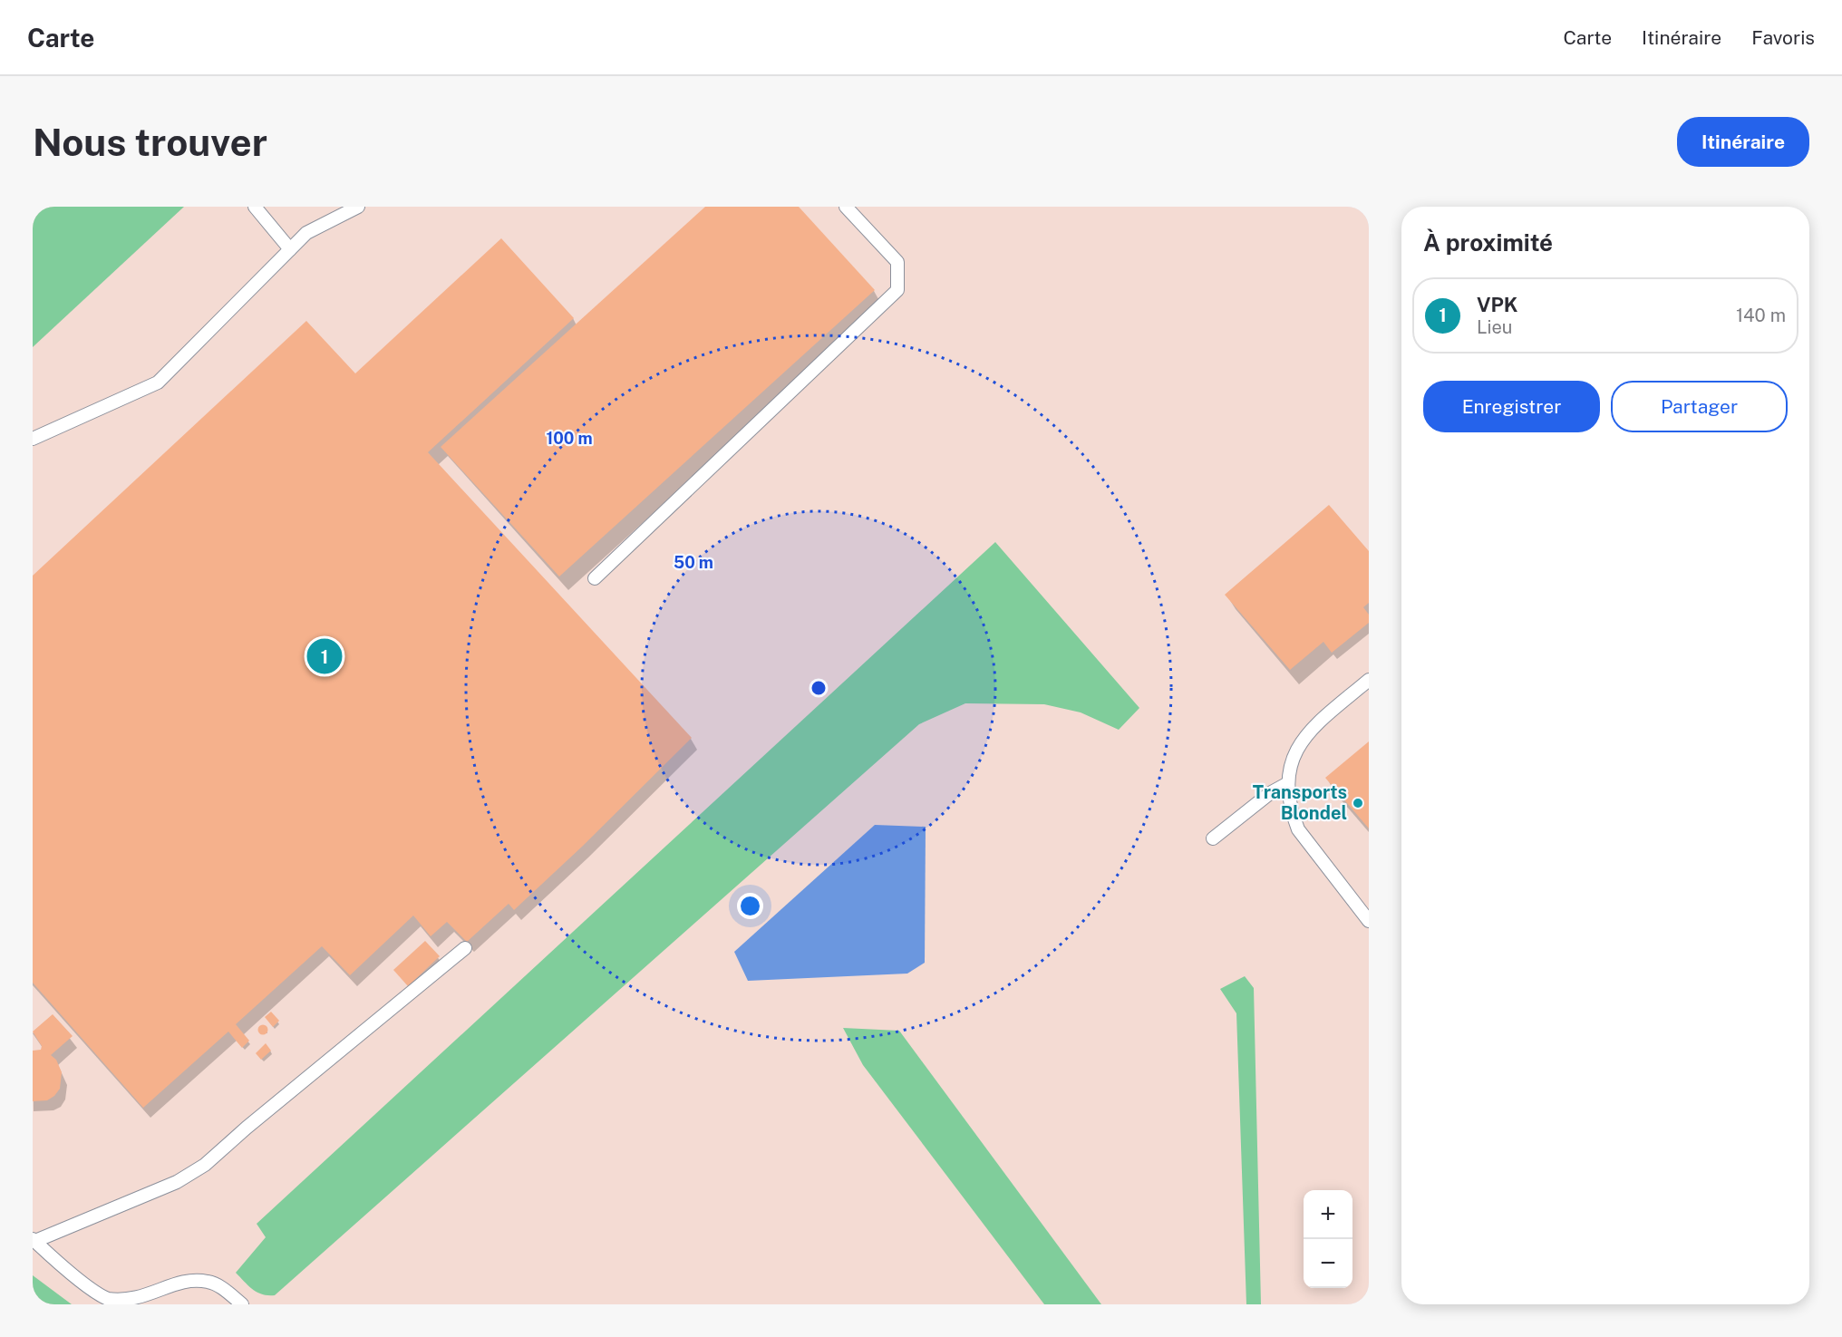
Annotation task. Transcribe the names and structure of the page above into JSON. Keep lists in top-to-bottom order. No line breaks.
{"places":["Transports Blondel"],"page":{"header":"Carte","nav":["Carte","Itinéraire","Favoris"],"buttons":["Itinéraire",["Enregistrer","Partager"]],"title":"Nous trouver","heading":"À proximité","list":[{"mark":"1","name":"VPK","note":"Lieu","value":"140 m"}],"pins":"1","map_buttons":["+","−"]},"rings":["100 m","50 m"]}
